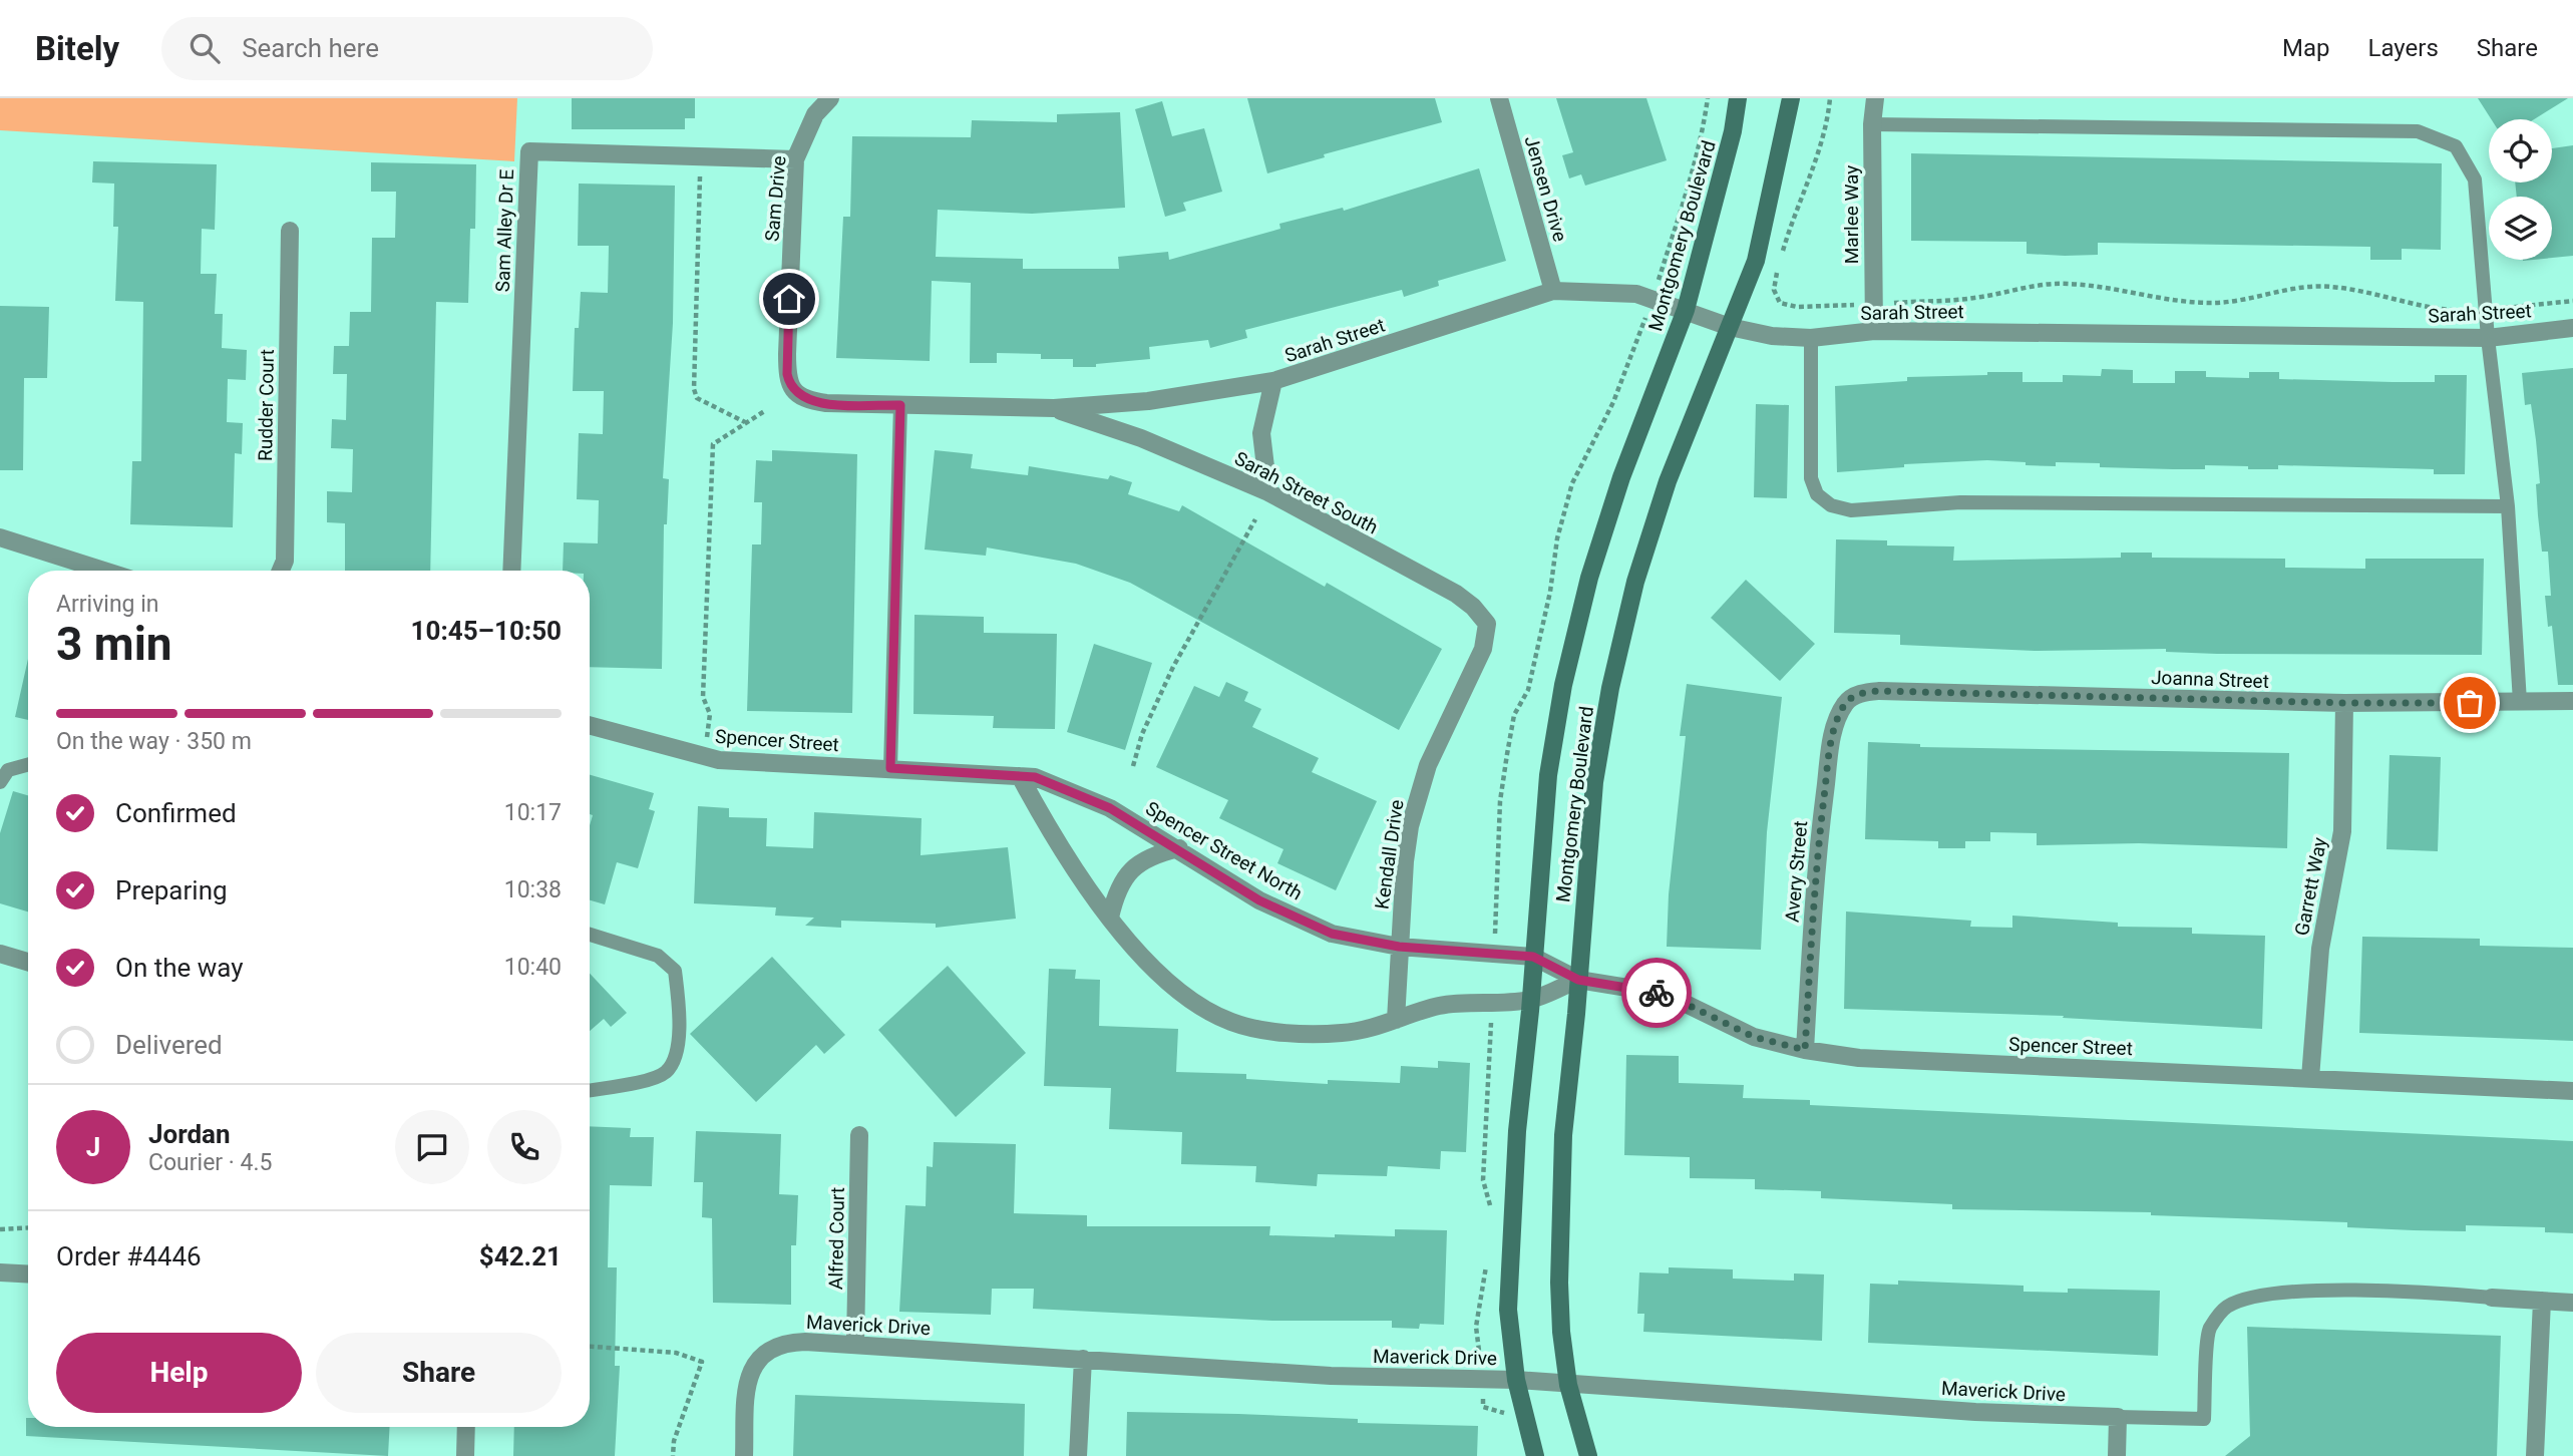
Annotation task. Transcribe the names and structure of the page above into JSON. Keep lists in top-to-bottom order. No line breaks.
{"streets":{"street":["Jensen Drive","Sam Drive","Marlee Way","Sam Alley Dr E","Montgomery Boulevard","Sarah Street","Rudder Court","Sarah Street South","Joanna Street","Spencer Street","Spencer Street North","Kendall Drive","Avery Street","Garrett Way","Alfred Court","Maverick Drive"]},"crossings":[["Jensen Drive","Sarah Street"],["Sam Drive","Sam Alley Dr E"],["Sam Drive","Sarah Street"],["Marlee Way","Sarah Street"],["Montgomery Boulevard","Sarah Street"],["Montgomery Boulevard","Spencer Street"],["Montgomery Boulevard","Spencer Street North"],["Montgomery Boulevard","Maverick Drive"],["Sarah Street","Sarah Street South"],["Sarah Street South","Kendall Drive"],["Joanna Street","Avery Street"],["Joanna Street","Garrett Way"],["Spencer Street","Spencer Street North"],["Spencer Street","Avery Street"],["Spencer Street","Garrett Way"],["Spencer Street North","Kendall Drive"],["Alfred Court","Maverick Drive"]],"page":{"header":"Bitely","search":"Search here","nav":["Map","Layers","Share"],"heading":["3 min","Arriving in","10:45–10:50"],"panel":["Jordan","Courier · 4.5","Order #4446","$42.21"],"bar":"On the way · 350 m","list":[["Confirmed","10:17"],["Preparing","10:38"],["On the way","10:40"],"Delivered"],"round":"J","buttons":["Help","Share"]}}
